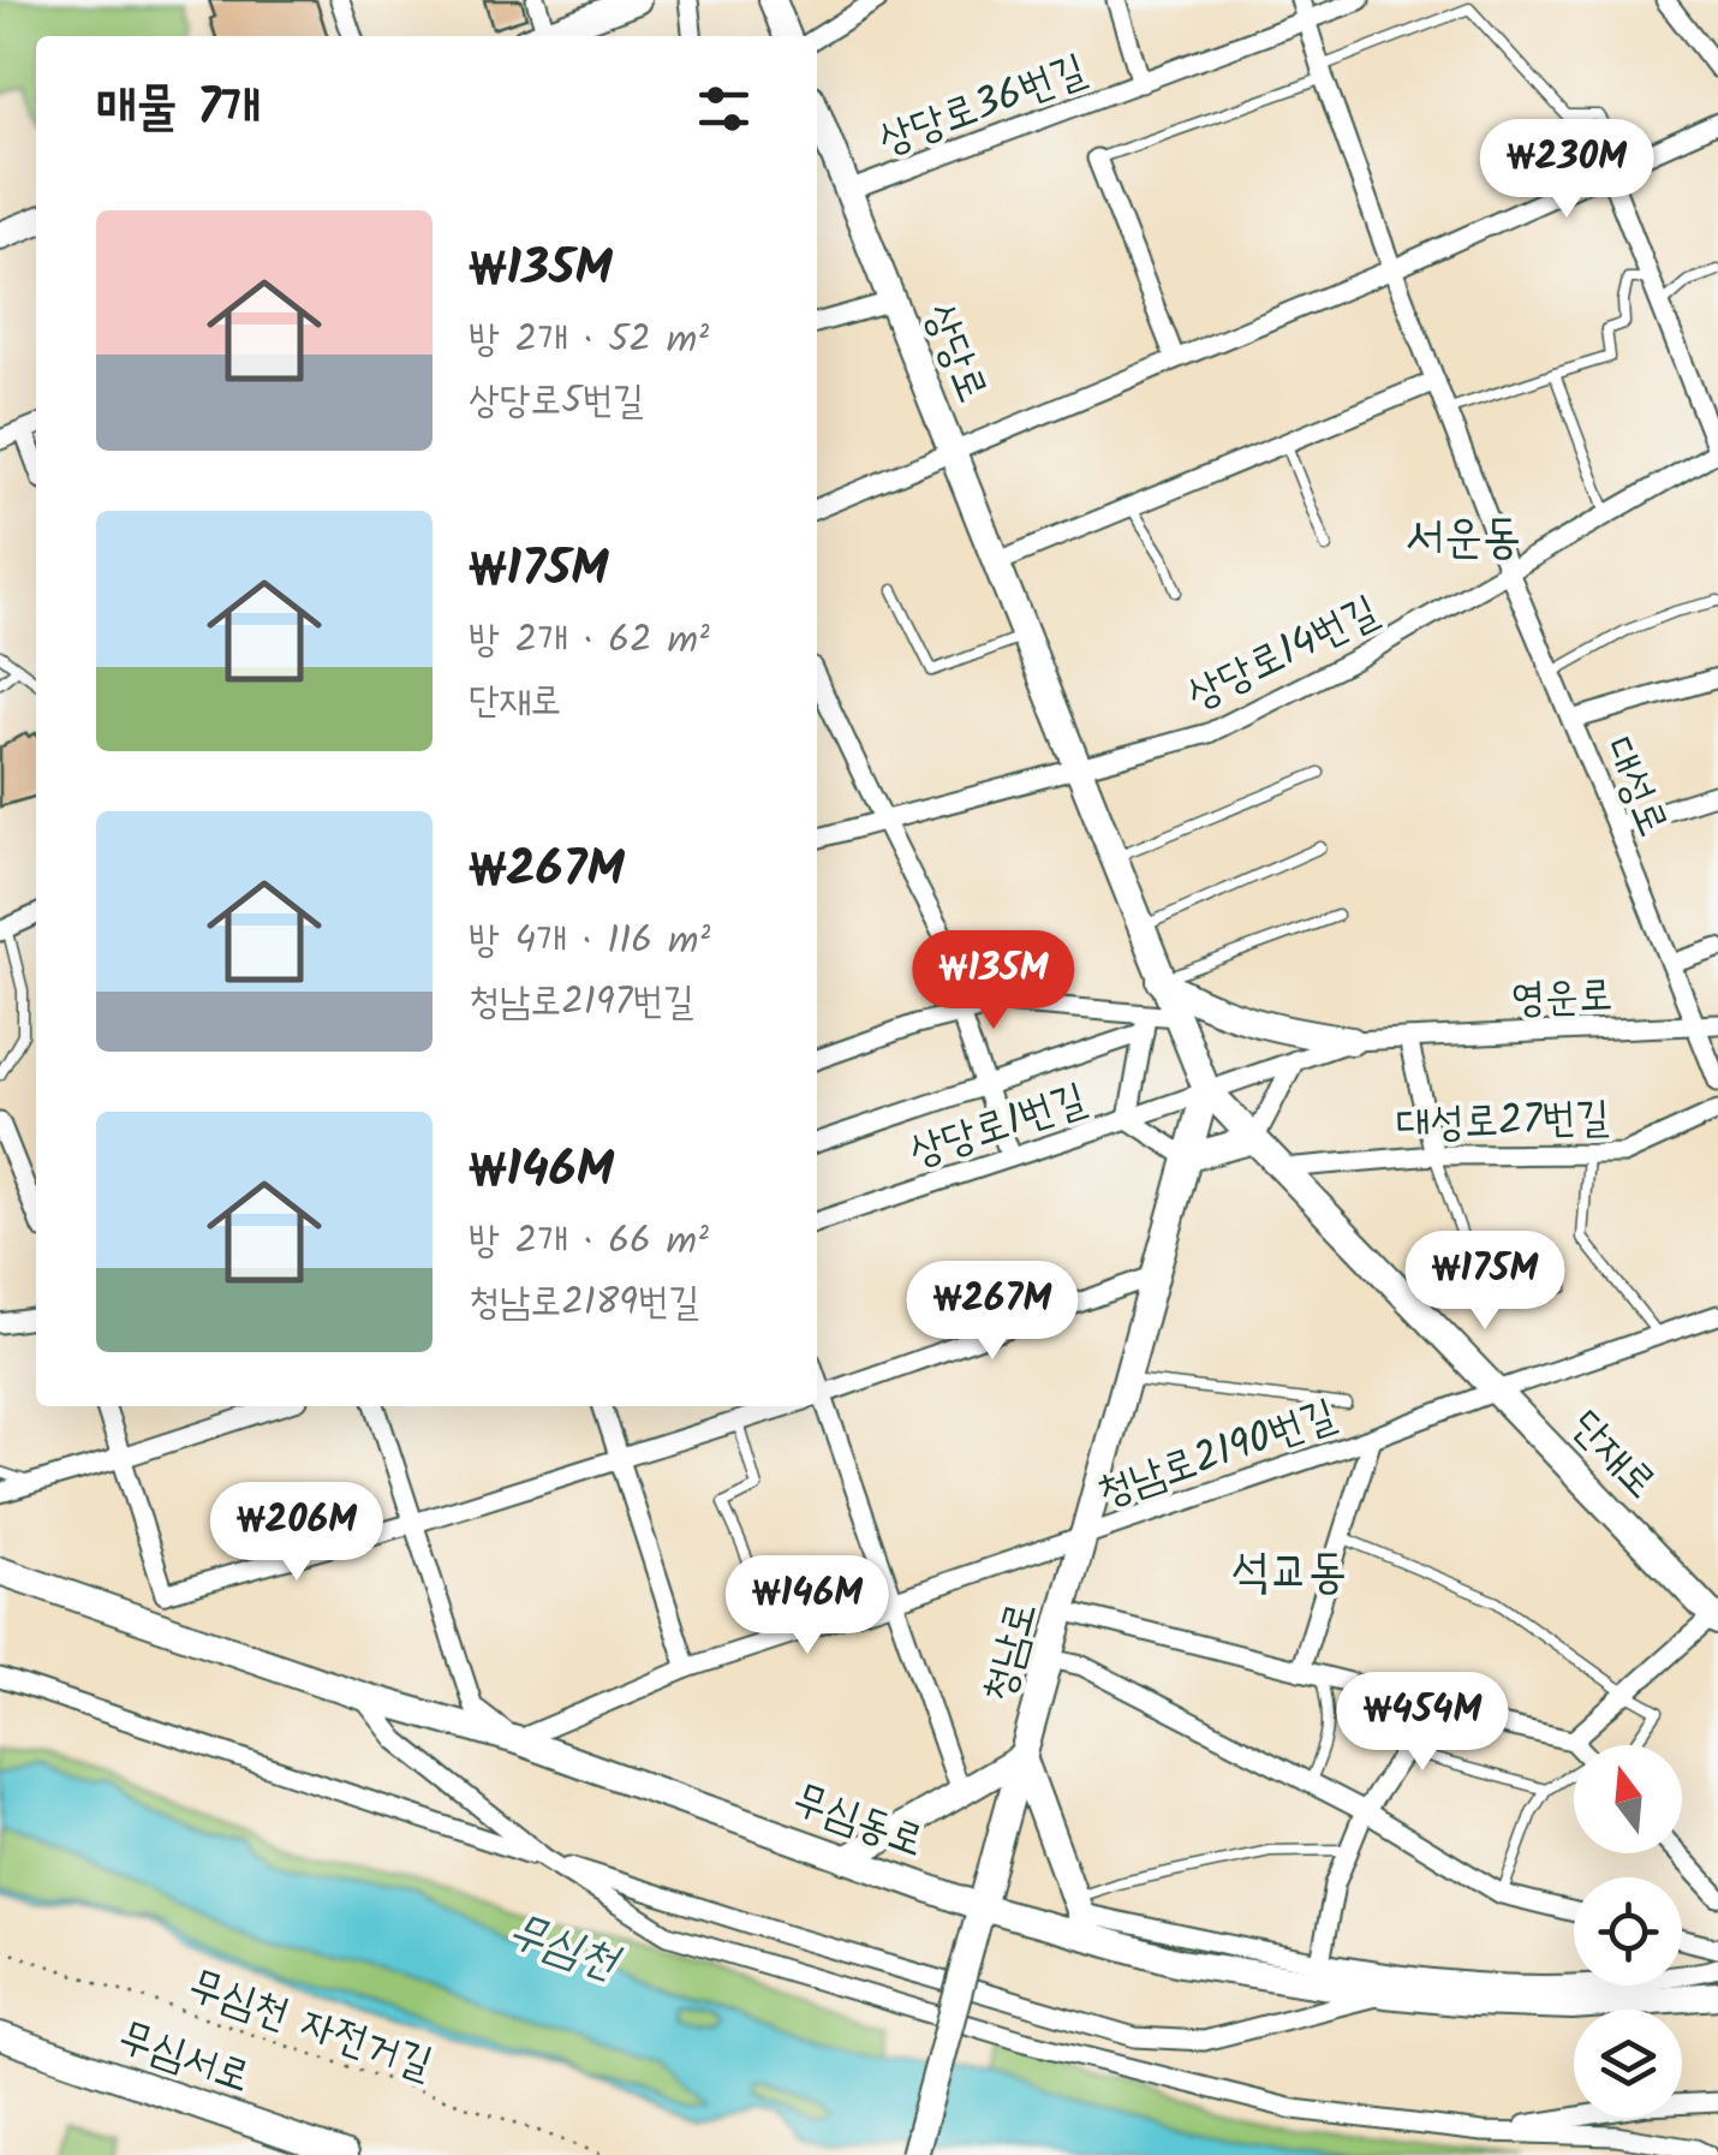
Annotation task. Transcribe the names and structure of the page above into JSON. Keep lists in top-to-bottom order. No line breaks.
{"streets":{"street":["상당로36번길","상당로","상당로14번길","대성로","영운로","대성로27번길","상당로1번길","청남로2190번길","단재로","청남로","무심동로","무심서로"],"path":["무심천 자전거길"]},"crossings":[["상당로36번길","상당로"],["상당로36번길","대성로"],["상당로","상당로14번길"],["상당로","영운로"],["상당로","상당로1번길"],["상당로","단재로"],["상당로","청남로"],["상당로14번길","대성로"],["대성로","영운로"],["영운로","상당로1번길"],["영운로","단재로"],["영운로","청남로"],["대성로27번길","단재로"],["상당로1번길","단재로"],["상당로1번길","청남로"],["청남로2190번길","단재로"],["청남로2190번길","청남로"],["청남로2190번길","무심동로"],["단재로","청남로"],["청남로","무심동로"]],"districts":["서운동","석교동"],"water":["무심천"],"north":"top","page":{"heading":"매물 7개","price":["₩230M","₩135M","₩175M","₩267M","₩206M","₩146M","₩454M"],"list":[{"name":"₩135M","note":"방 2개 · 52 m² · 상당로5번길"},{"name":"₩175M","note":"방 2개 · 62 m² · 단재로"},{"name":"₩267M","note":"방 4개 · 116 m² · 청남로2197번길"},{"name":"₩146M","note":"방 2개 · 66 m² · 청남로2189번길"}]}}
